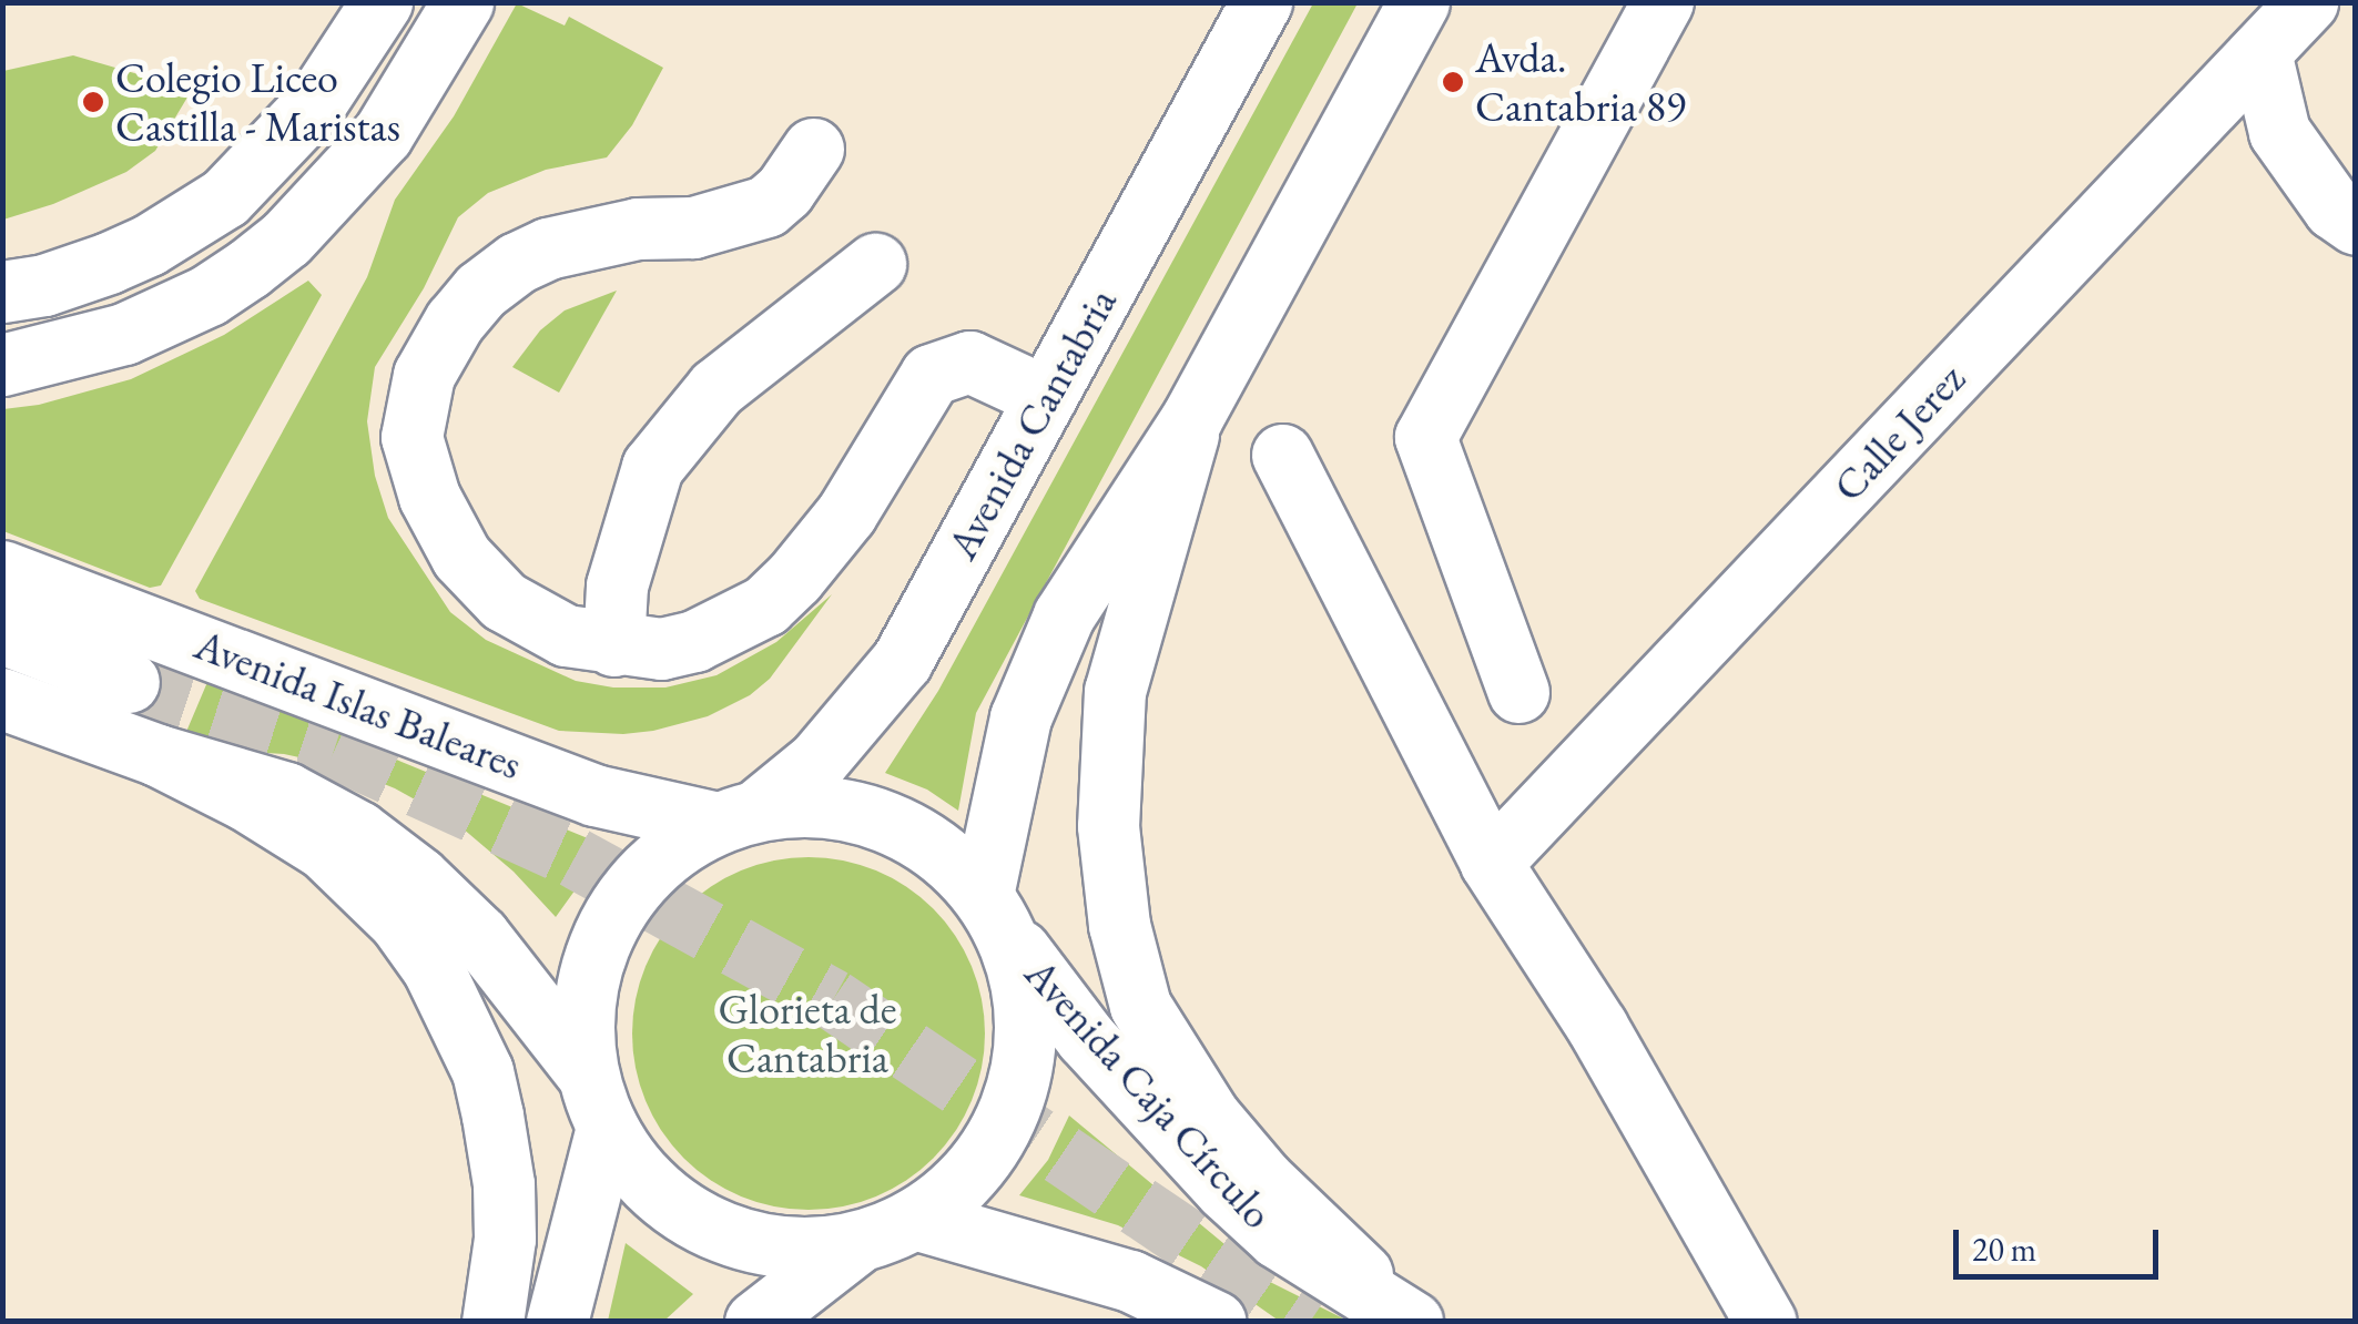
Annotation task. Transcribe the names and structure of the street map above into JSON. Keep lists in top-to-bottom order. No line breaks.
{"streets":{"main road":["Avenida Cantabria","Calle Jerez","Avenida Islas Baleares","Avenida Caja Círculo"]},"crossings":[["Avenida Cantabria","Avenida Islas Baleares"]],"parks":["Glorieta de Cantabria"],"places":["Avda. Cantabria 89","Colegio Liceo Castilla - Maristas"],"scale_bar":"20 m"}
